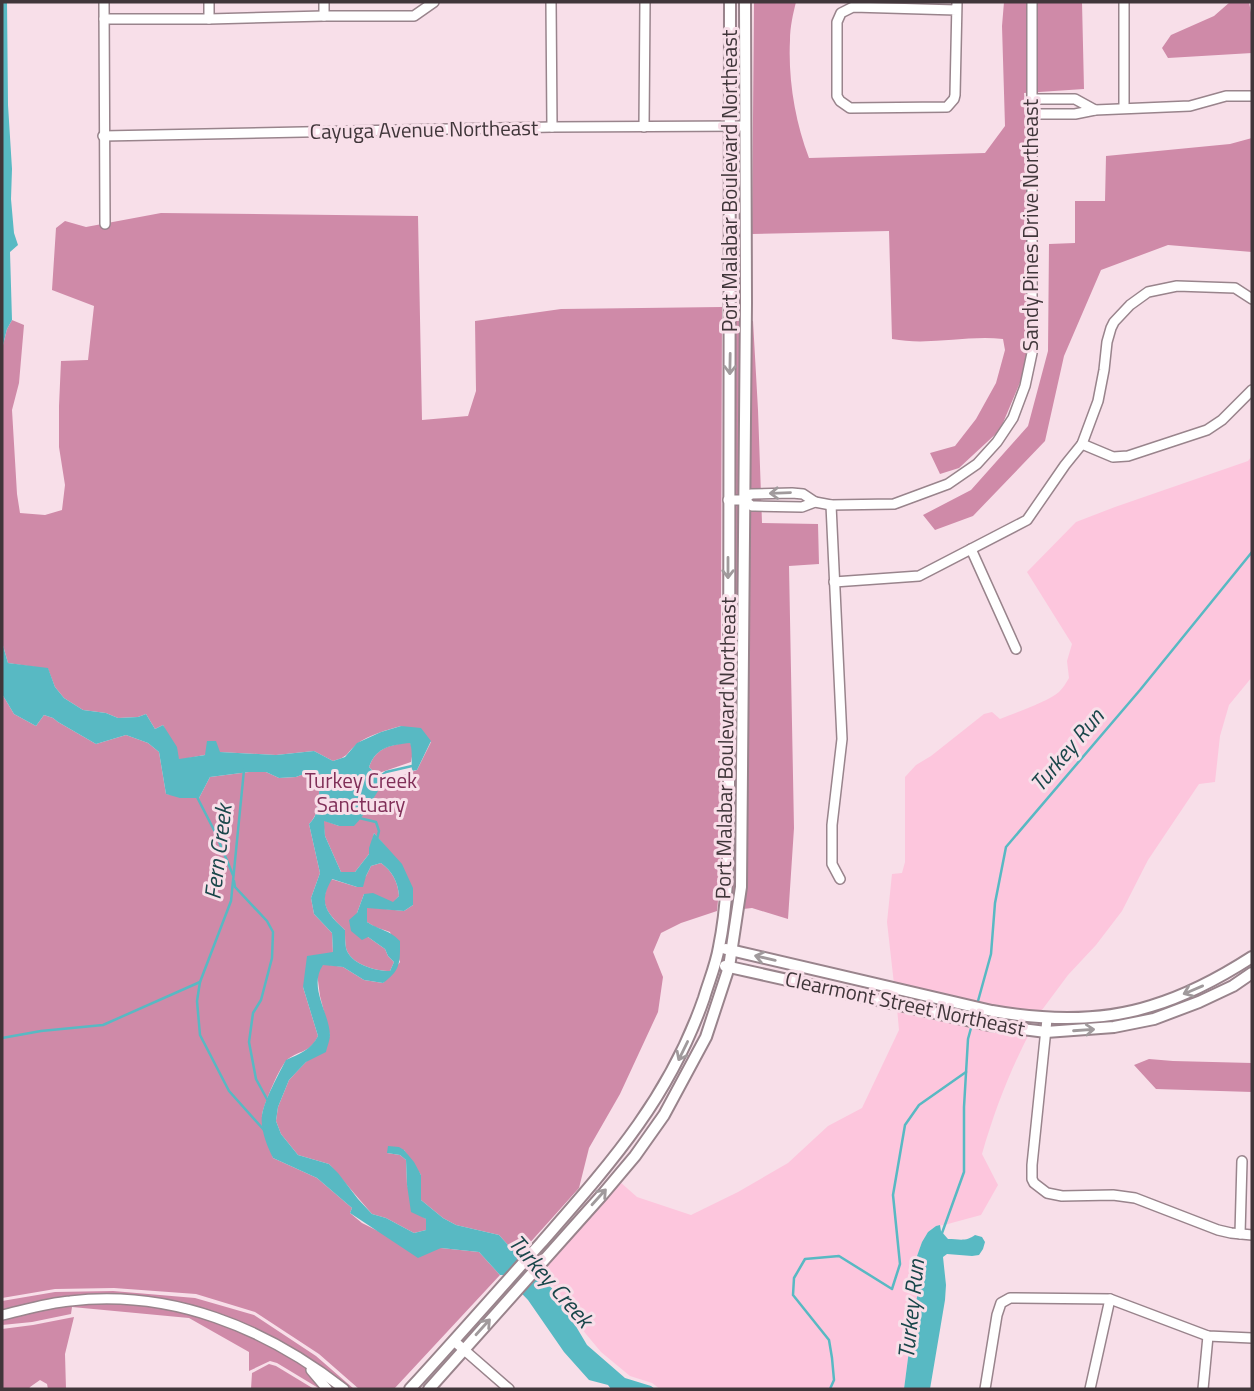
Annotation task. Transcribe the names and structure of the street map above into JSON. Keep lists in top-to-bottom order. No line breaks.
{"streets":{"street":["Cayuga Avenue Northeast","Port Malabar Boulevard Northeast","Sandy Pines Drive Northeast","Clearmont Street Northeast"]},"crossings":[["Cayuga Avenue Northeast","Port Malabar Boulevard Northeast"],["Port Malabar Boulevard Northeast","Sandy Pines Drive Northeast"],["Port Malabar Boulevard Northeast","Clearmont Street Northeast"]],"water":["Turkey Run","Fern Creek","Turkey Creek"],"parks":["Turkey Creek Sanctuary"]}
